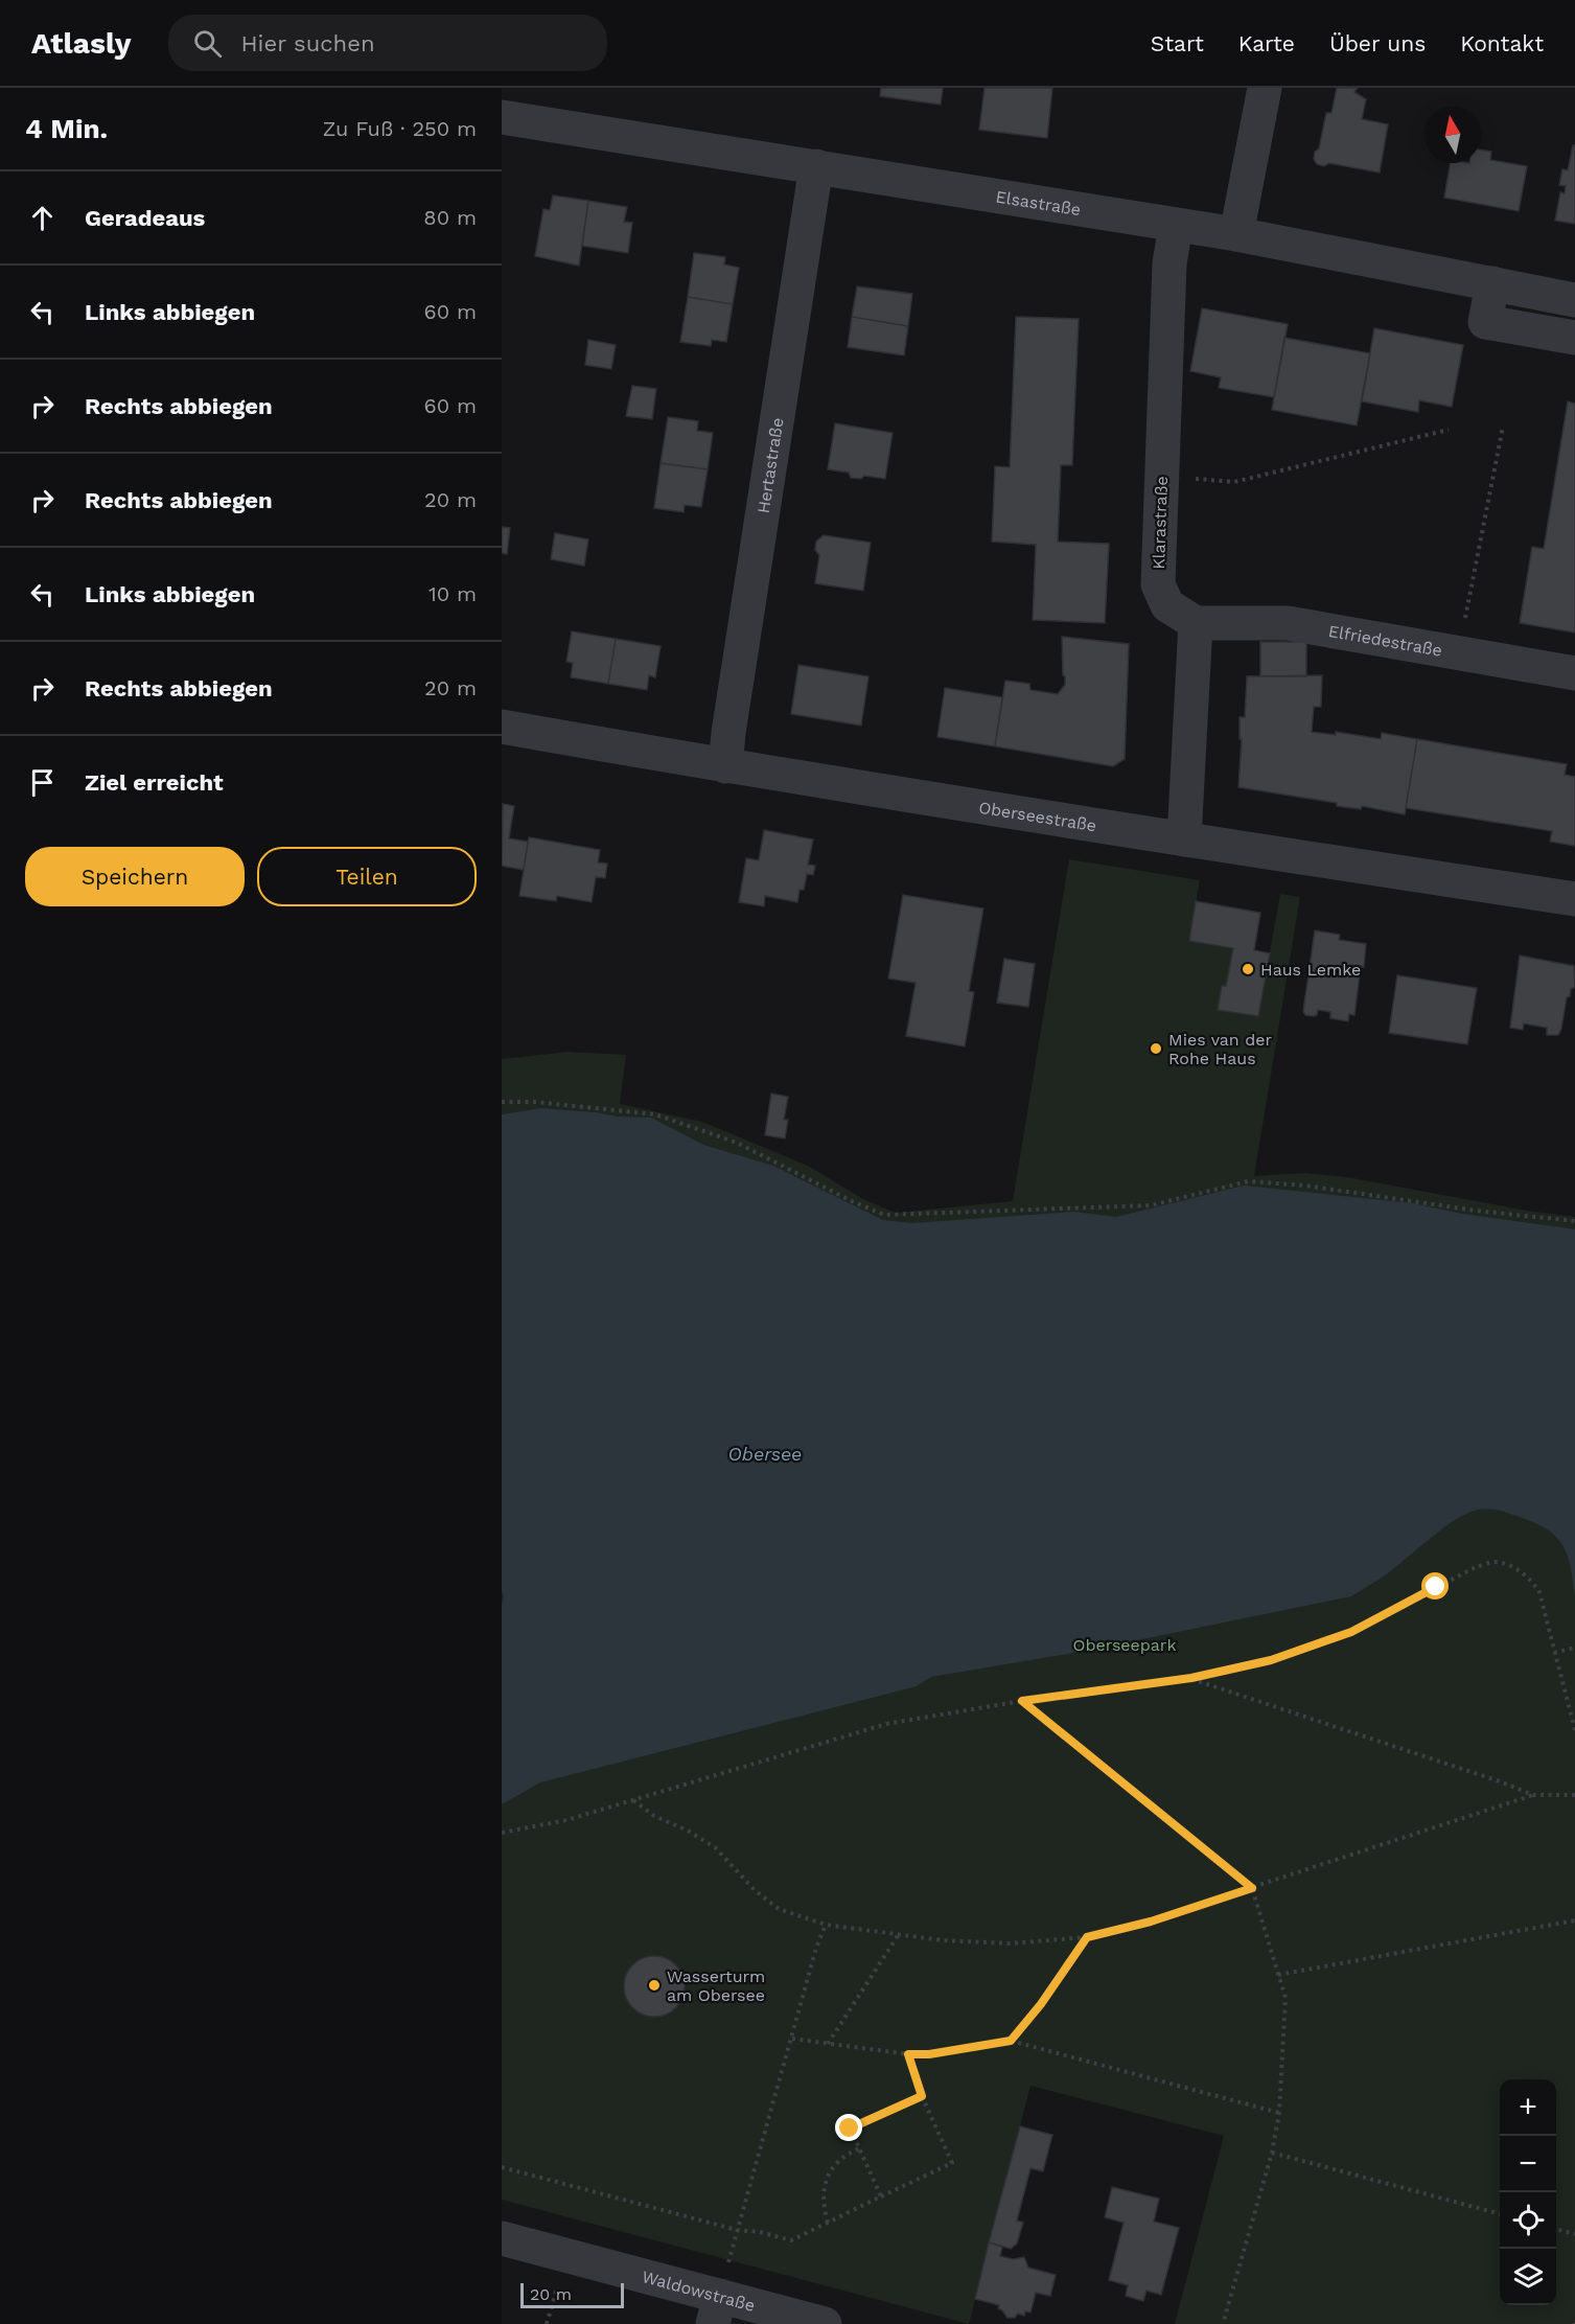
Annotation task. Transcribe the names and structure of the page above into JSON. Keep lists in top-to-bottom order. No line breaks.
{"streets":{"street":["Elsastraße","Hertastraße","Klarastraße","Elfriedestraße","Oberseestraße","Waldowstraße"]},"crossings":[["Elsastraße","Hertastraße"],["Elsastraße","Klarastraße"],["Hertastraße","Oberseestraße"],["Klarastraße","Elfriedestraße"]],"water":["Obersee"],"parks":["Oberseepark"],"places":["Haus Lemke","Mies van der Rohe Haus","Wasserturm am Obersee"],"scale_bar":"20 m","north":"top","page":{"header":"Atlasly","search":"Hier suchen","nav":["Start","Karte","Über uns","Kontakt"],"heading":["4 Min.","Zu Fuß · 250 m"],"list":[["Geradeaus","80 m"],["Links abbiegen","60 m"],["Rechts abbiegen","60 m"],["Rechts abbiegen","20 m"],["Links abbiegen","10 m"],["Rechts abbiegen","20 m"],"Ziel erreicht"],"buttons":["Speichern","Teilen"],"map_buttons":["+","−"],"scale":"20 m"}}
